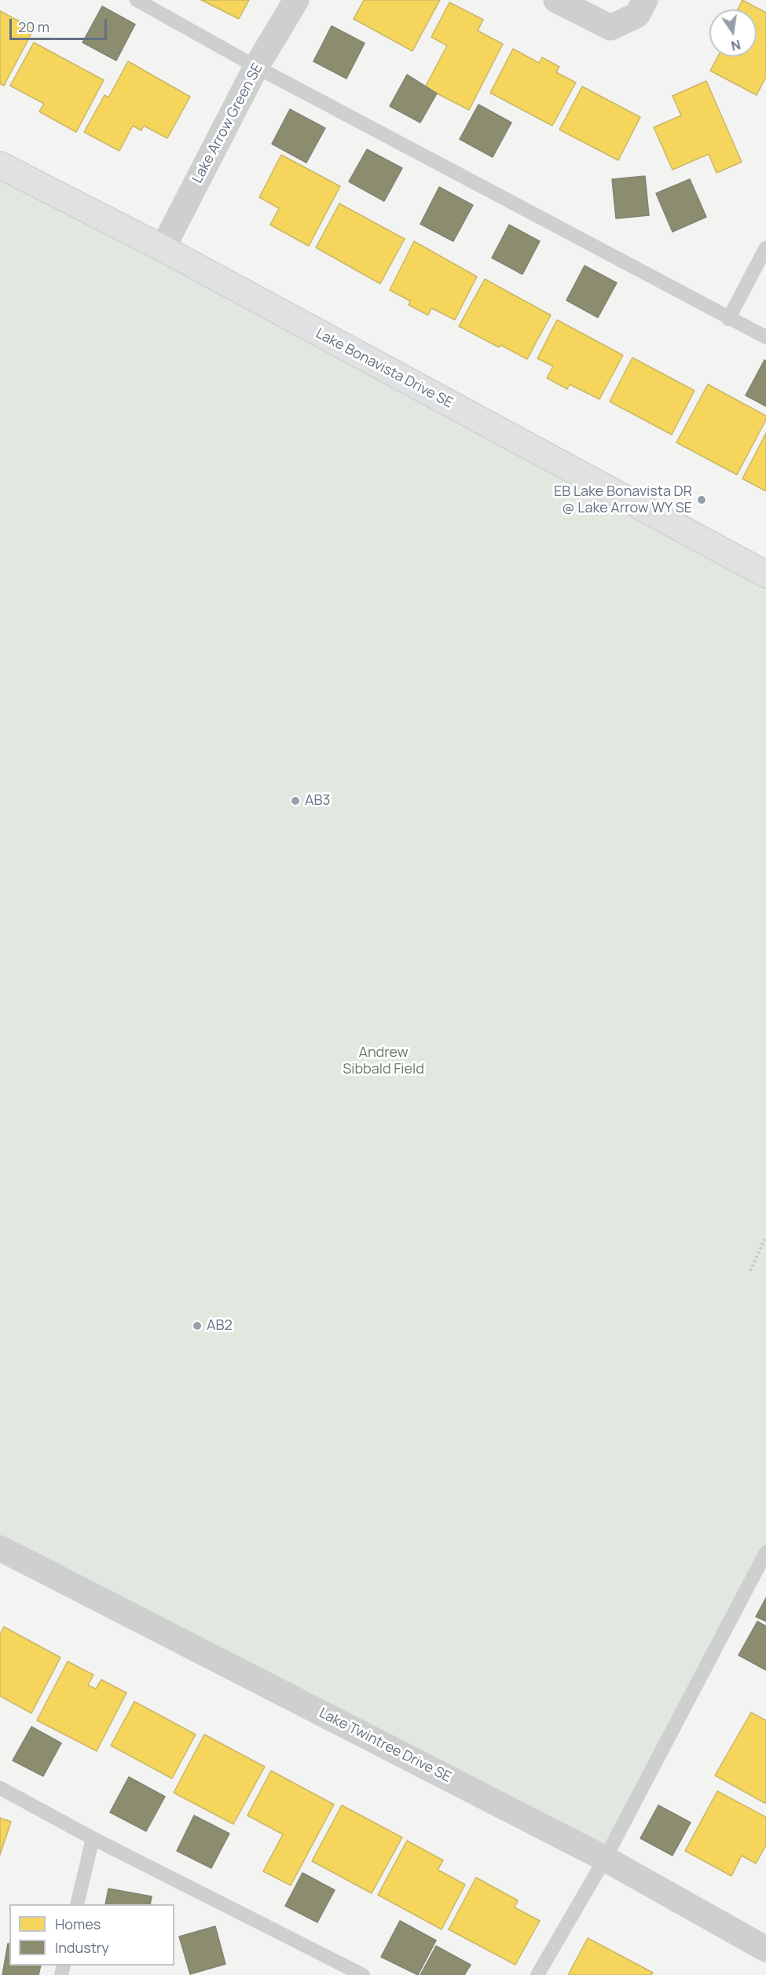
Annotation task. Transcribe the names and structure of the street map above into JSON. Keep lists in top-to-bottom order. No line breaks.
{"streets":{"street":["Lake Arrow Green SE","Lake Bonavista Drive SE","Lake Twintree Drive SE"]},"crossings":[["Lake Arrow Green SE","Lake Bonavista Drive SE"]],"parks":["Andrew Sibbald Field"],"places":["EB Lake Bonavista DR @ Lake Arrow WY SE","AB3","AB2"],"legend":["Homes","Industry"],"scale_bar":"20 m","north":"bottom"}
